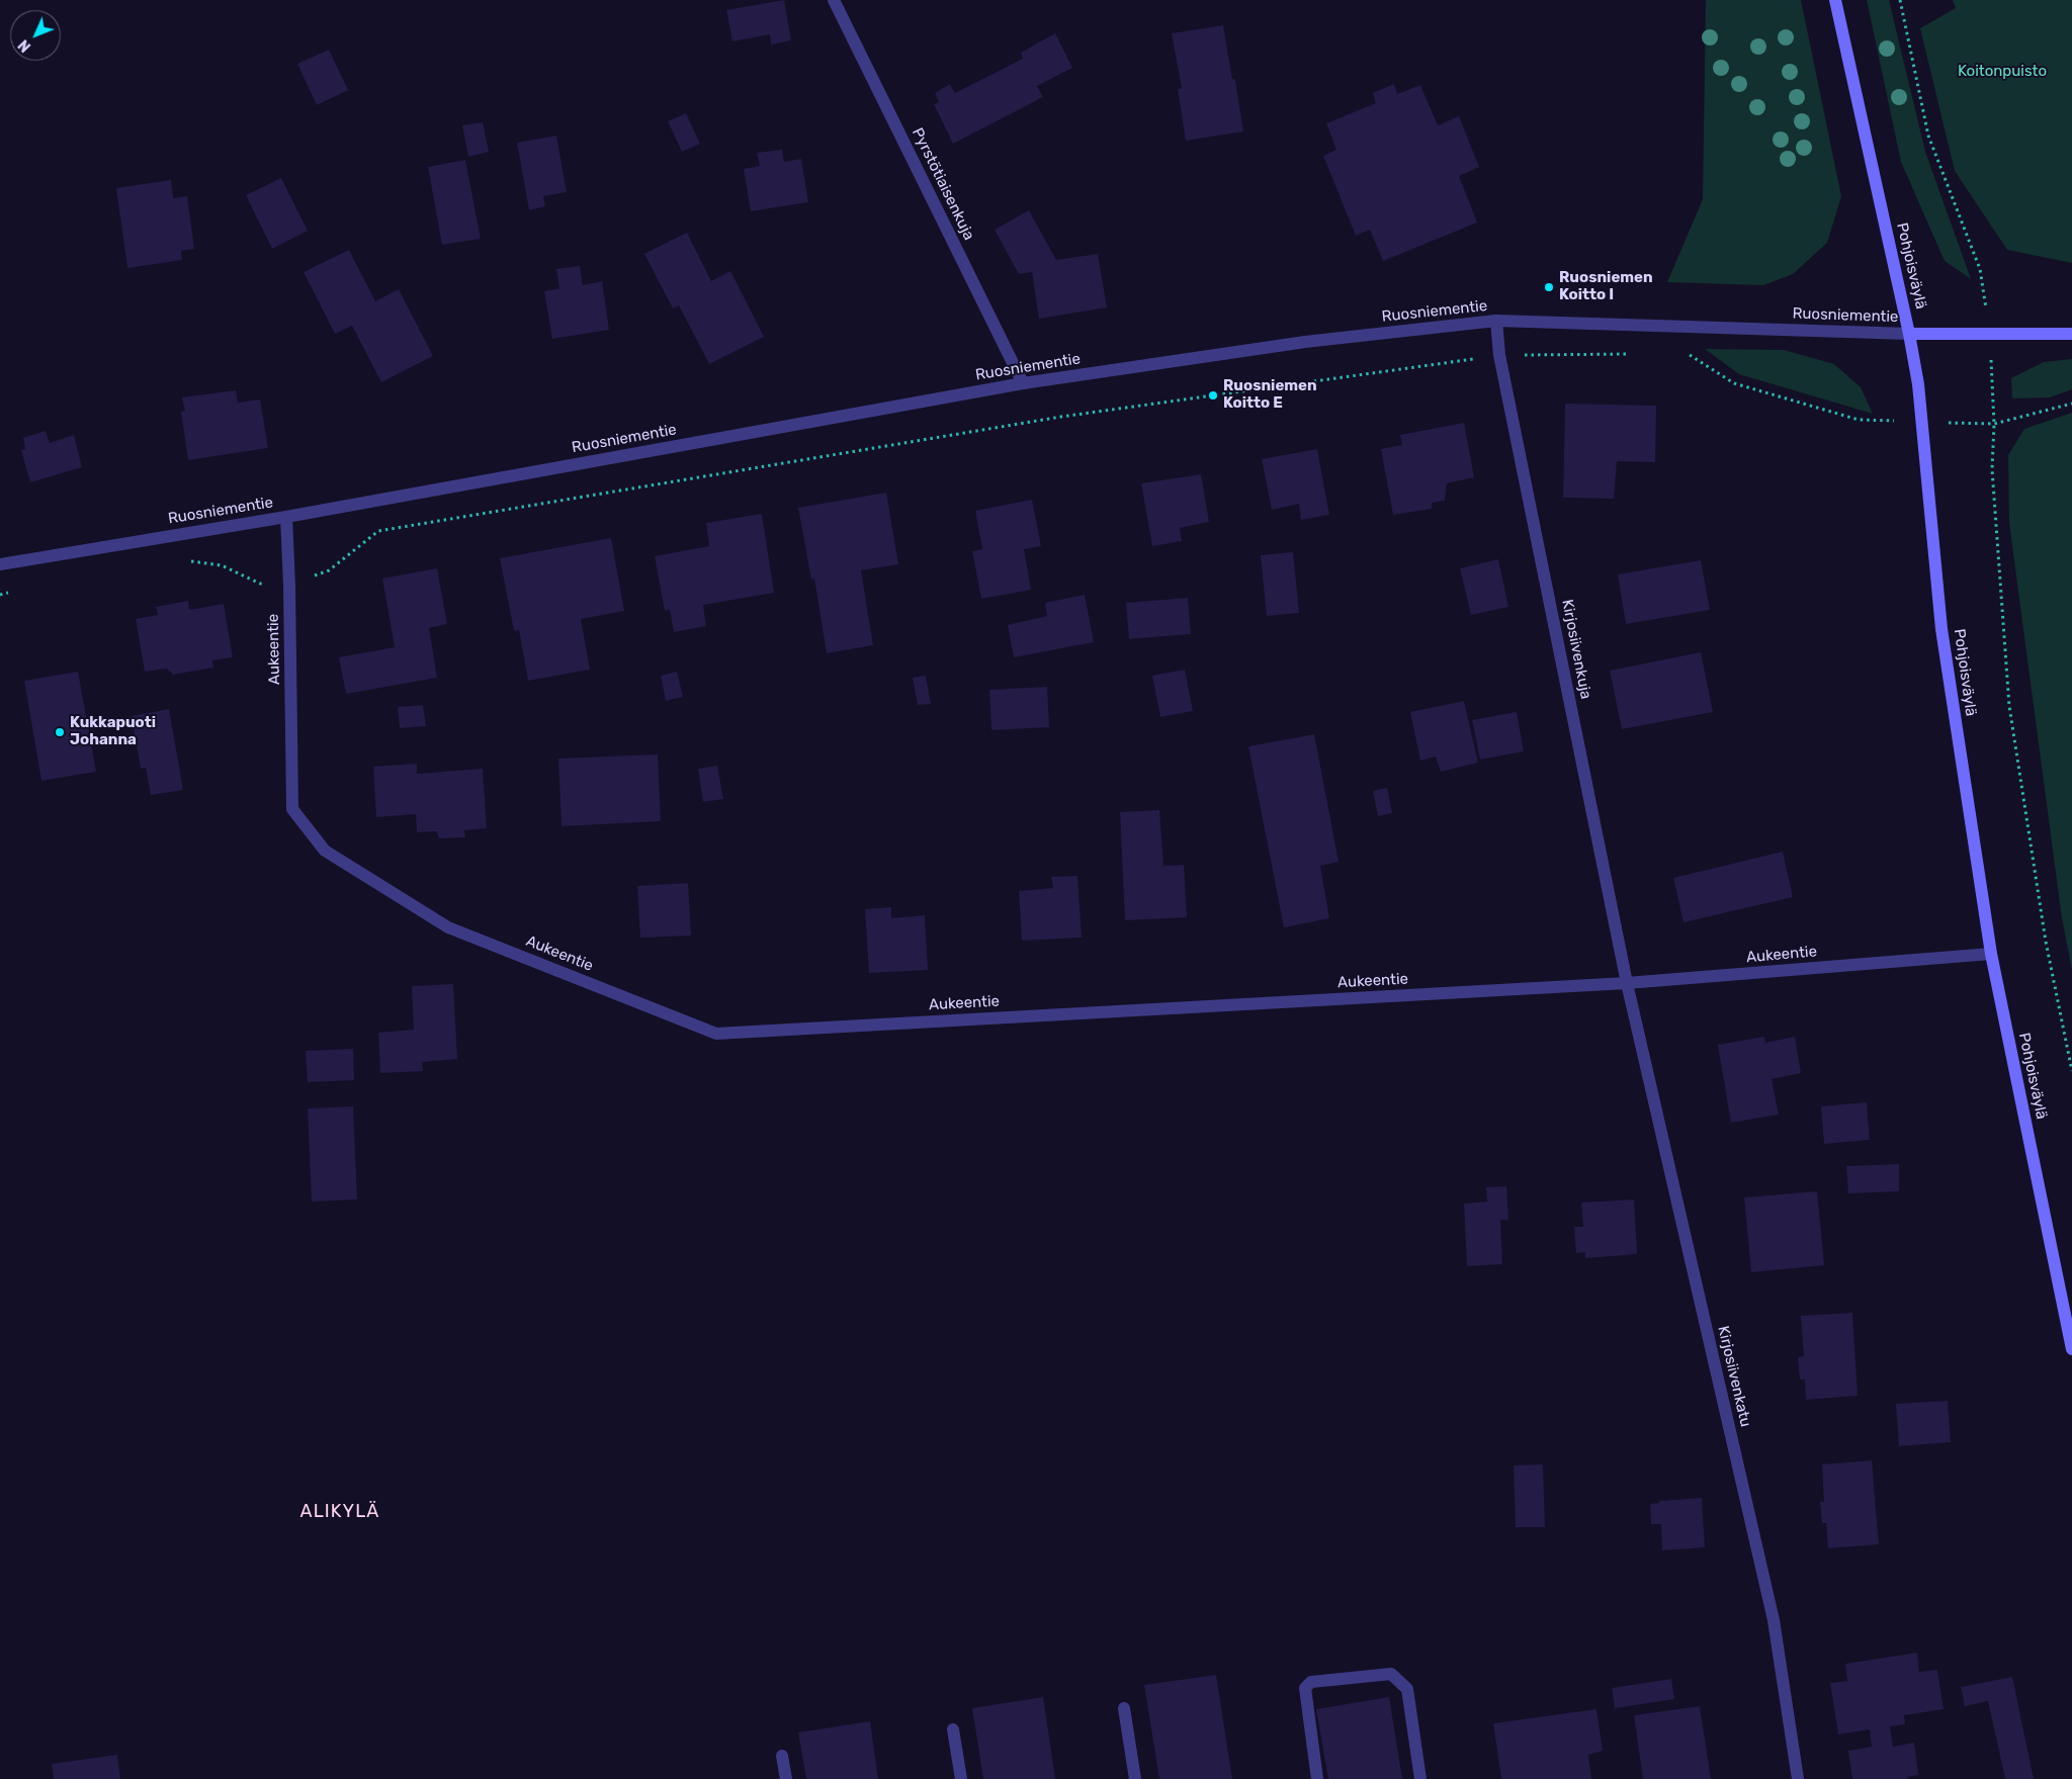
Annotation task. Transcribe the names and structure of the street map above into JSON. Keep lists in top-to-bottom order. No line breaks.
{"streets":{"main road":["Pohjoisväylä","Ruosniementie"],"street":["Pyrstötiaisenkuja","Aukeentie","Kirjosiivenkuja","Kirjosiivenkatu"]},"crossings":[["Pyrstötiaisenkuja","Ruosniementie"],["Pohjoisväylä","Ruosniementie"],["Pohjoisväylä","Aukeentie"],["Ruosniementie","Aukeentie"],["Ruosniementie","Kirjosiivenkuja"],["Aukeentie","Kirjosiivenkuja"],["Aukeentie","Kirjosiivenkatu"],["Kirjosiivenkuja","Kirjosiivenkatu"]],"districts":["ALIKYLÄ"],"parks":["Koitonpuisto"],"places":["Ruosniemen Koitto I","Ruosniemen Koitto E","Kukkapuoti Johanna"],"north":"bottom left"}
